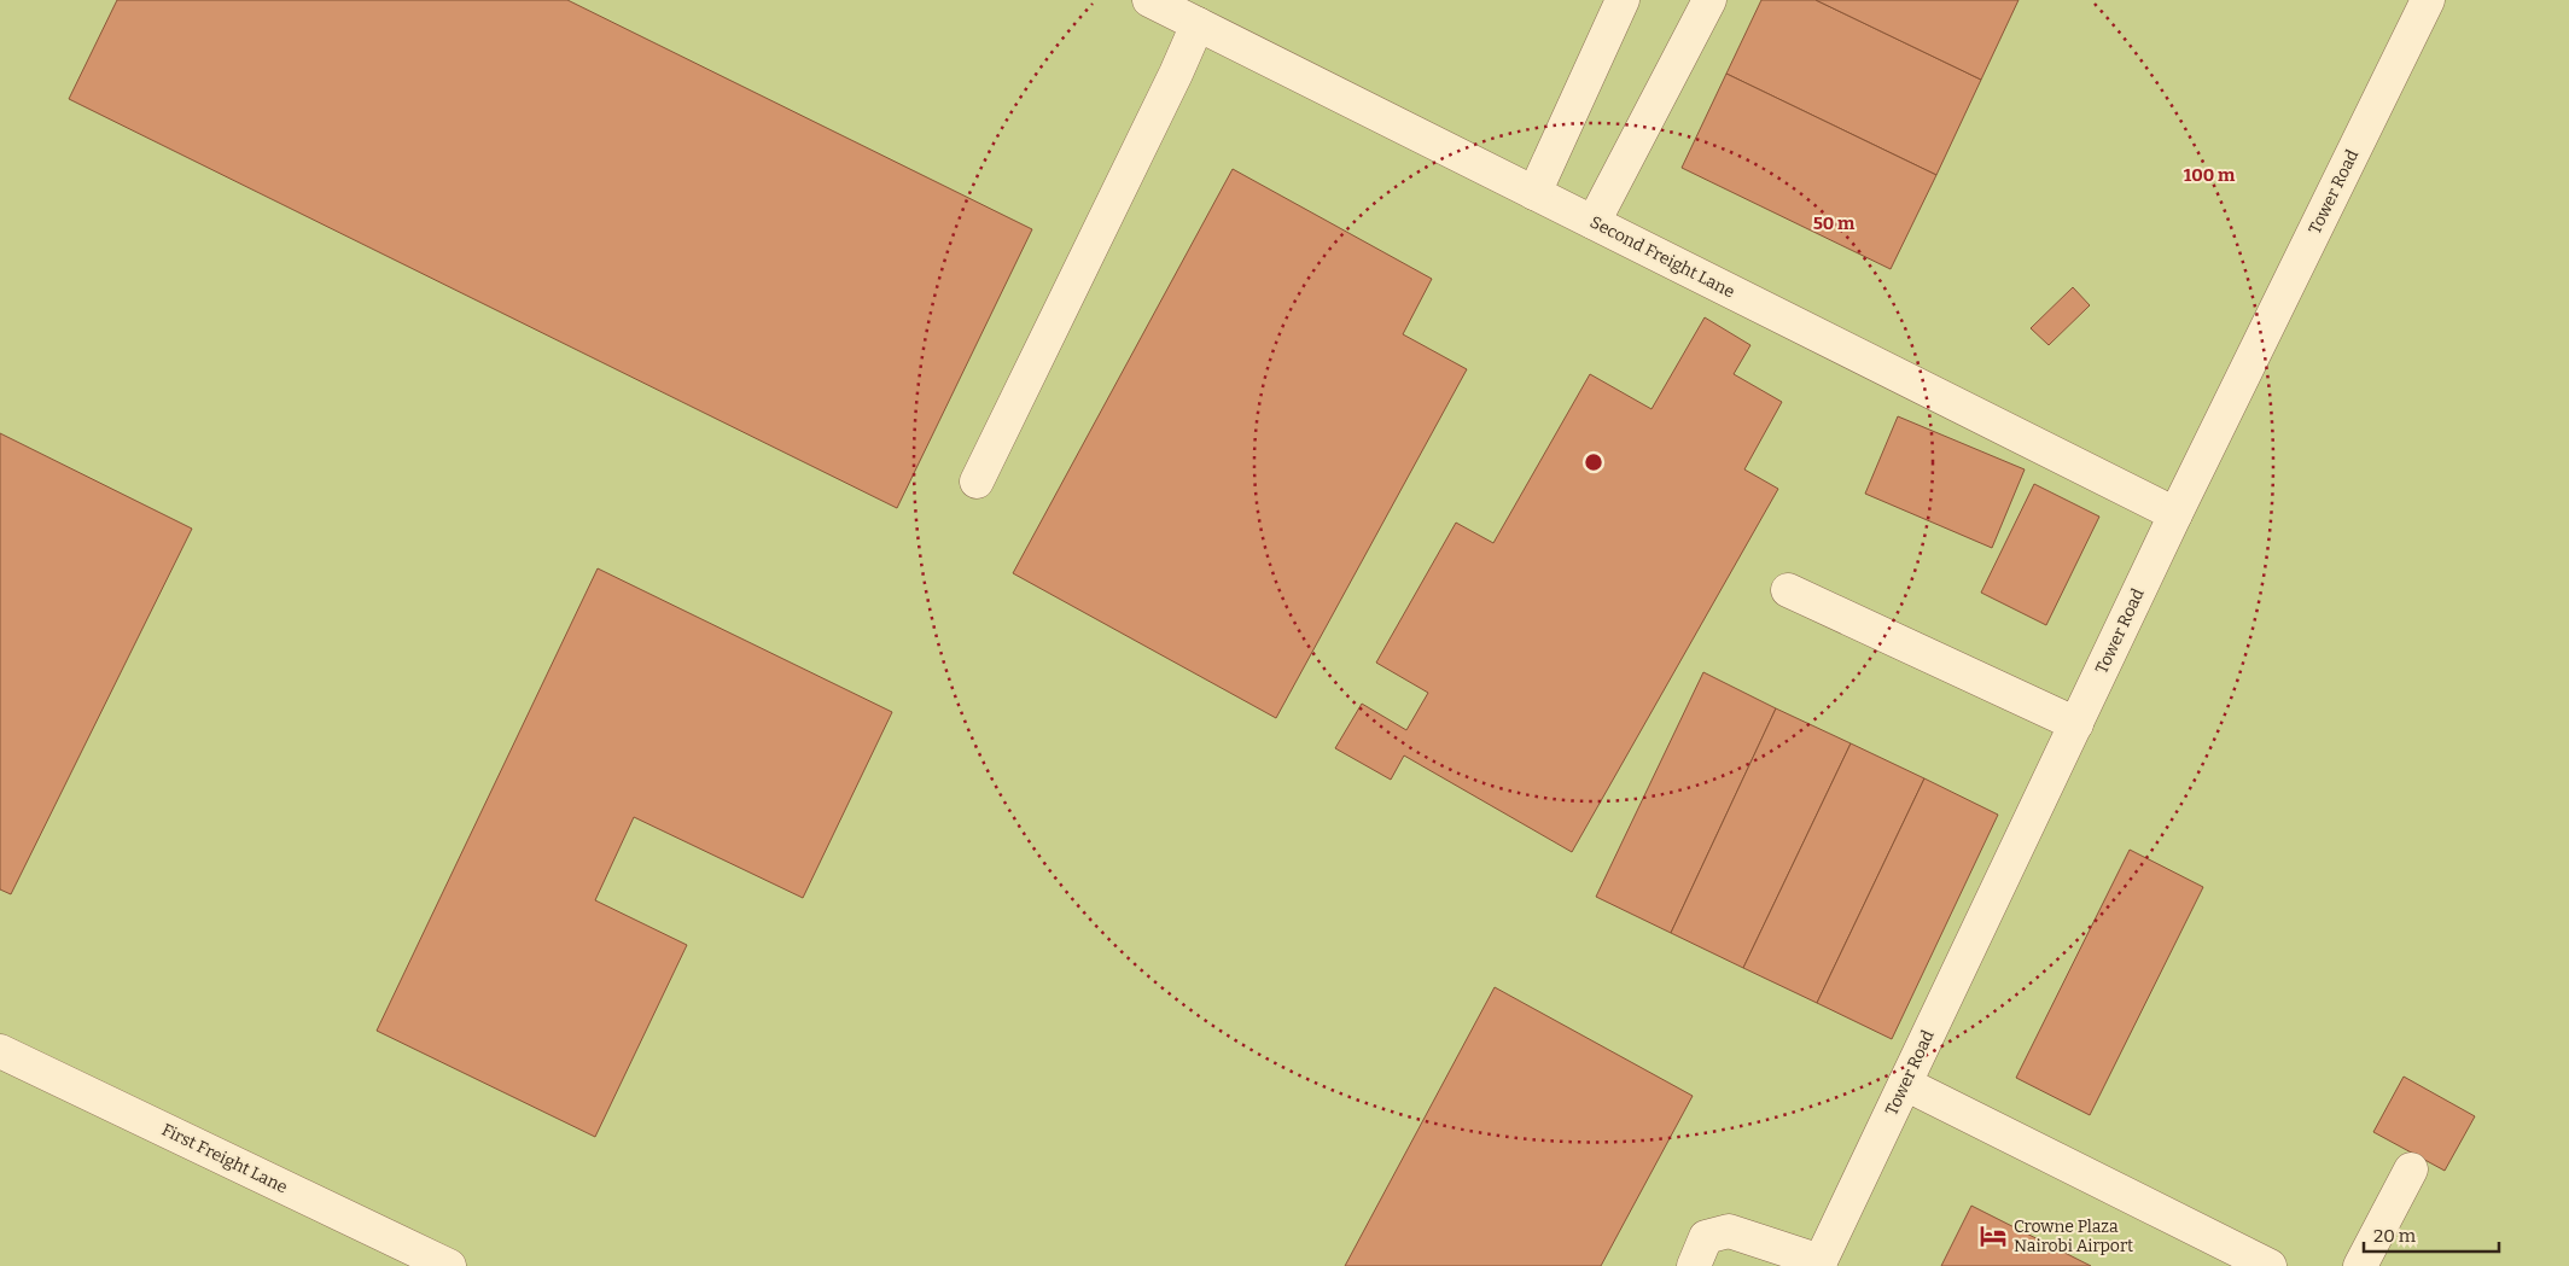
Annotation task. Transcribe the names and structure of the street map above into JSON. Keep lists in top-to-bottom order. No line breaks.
{"streets":{"lane":["Tower Road","Second Freight Lane","First Freight Lane"]},"crossings":[["Tower Road","Second Freight Lane"]],"places":{"hotel":["Crowne Plaza Nairobi Airport"]},"scale_bar":"20 m","rings":["100 m","50 m"]}
